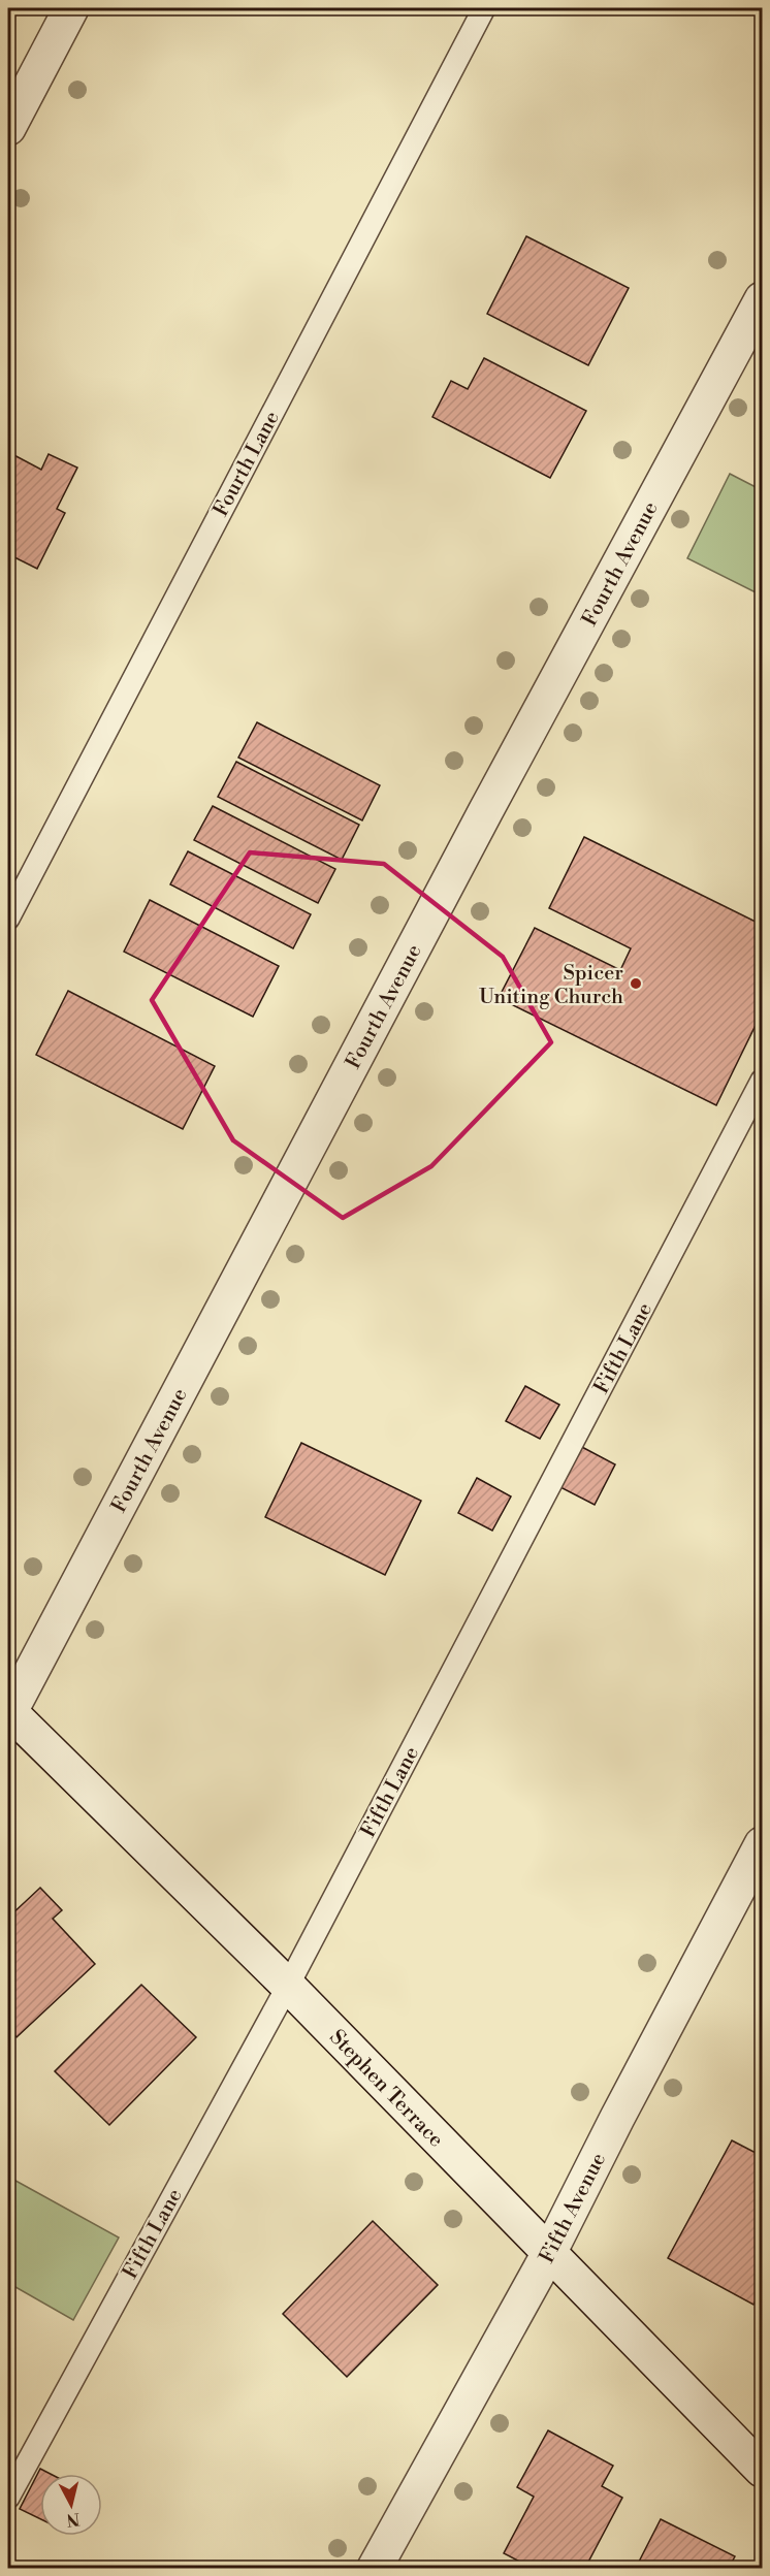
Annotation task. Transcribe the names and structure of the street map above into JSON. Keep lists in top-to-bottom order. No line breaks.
{"streets":{"street":["Fourth Avenue","Stephen Terrace","Fifth Avenue"],"lane":["Fourth Lane","Fifth Lane"]},"crossings":[["Fourth Avenue","Stephen Terrace"],["Fifth Lane","Stephen Terrace"],["Stephen Terrace","Fifth Avenue"]],"places":["Spicer Uniting Church"],"north":"bottom"}
